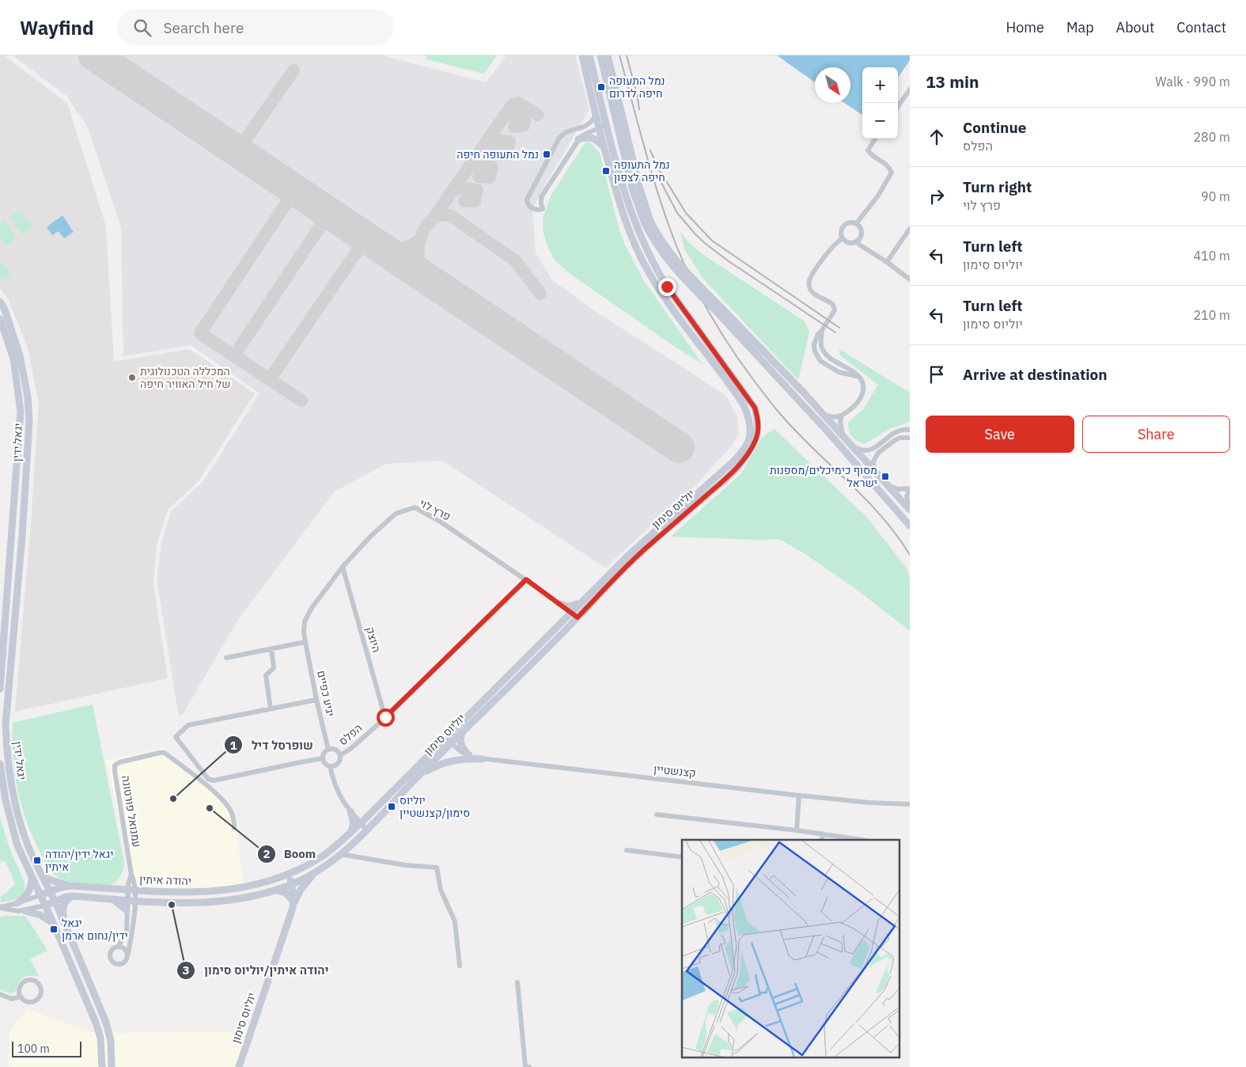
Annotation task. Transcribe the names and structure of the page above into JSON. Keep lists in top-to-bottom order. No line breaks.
{"streets":{"street":["יגאל ידין","יוליוס סימון","פרץ לוי","היוצק","יגיע כפיים","הפלס","קצנשטיין","עמנואל פורטונה","יהודה איתין"]},"crossings":[["יגאל ידין","יהודה איתין"],["יוליוס סימון","פרץ לוי"],["יוליוס סימון","קצנשטיין"],["יוליוס סימון","יהודה איתין"],["פרץ לוי","היוצק"],["פרץ לוי","יגיע כפיים"],["פרץ לוי","הפלס"],["היוצק","הפלס"],["יגיע כפיים","הפלס"],["עמנואל פורטונה","יהודה איתין"]],"places":{"transit":["נמל התעופה חיפה לדרום","נמל התעופה חיפה","נמל התעופה חיפה לצפון","מסוף כימיכלים/מספנות ישראל","יוליוס סימון/קצנשטיין","יגאל ידין/יהודה איתין","יגאל ידין/נחום ארמן"],"other":["המכללה הטכנולוגית של חיל האוויר חיפה","שופרסל דיל","Boom","יהודה איתין/יוליוס סימון"]},"scale_bar":"100 m","north":"bottom right","page":{"header":"Wayfind","search":"Search here","nav":["Home","Map","About","Contact"],"heading":["13 min","Walk · 990 m"],"map_buttons":["+","−"],"list":[["Continue","הפלס","280 m"],["Turn right","פרץ לוי","90 m"],["Turn left","יוליוס סימון","410 m"],["Turn left","יוליוס סימון","210 m"],"Arrive at destination"],"buttons":["Save","Share"],"scale":"100 m"}}
